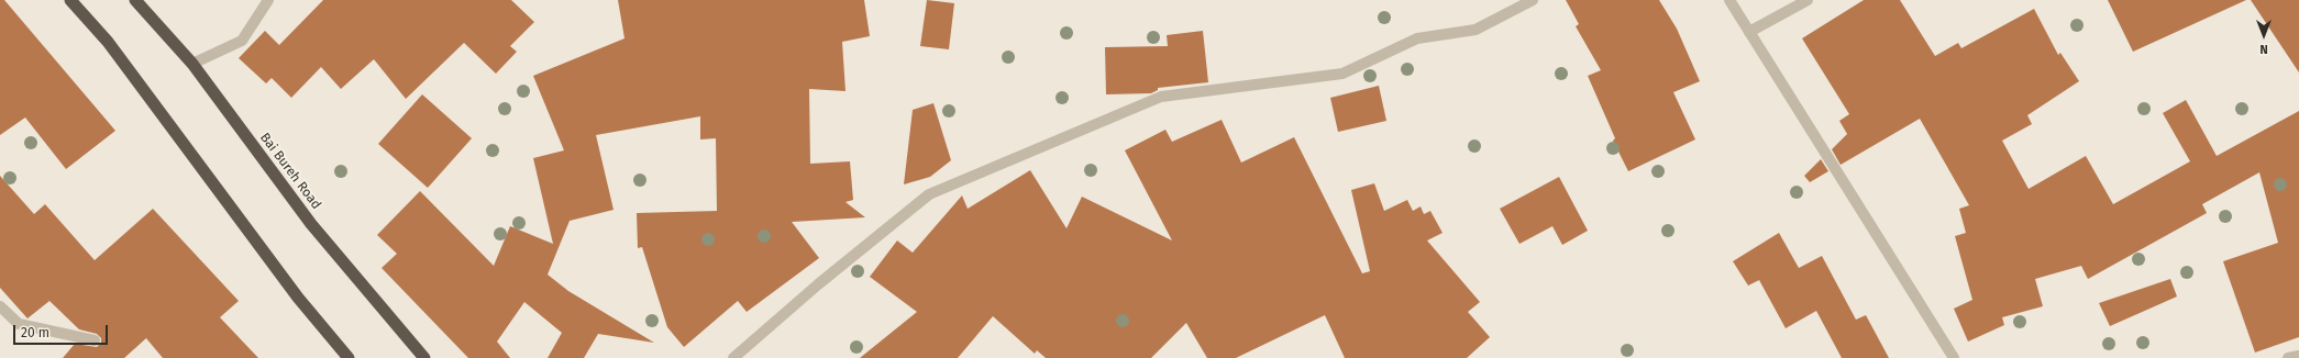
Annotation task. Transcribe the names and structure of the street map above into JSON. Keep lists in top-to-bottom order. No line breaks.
{"streets":{"highway":["Bai Bureh Road"]},"scale_bar":"20 m","north":"bottom"}
